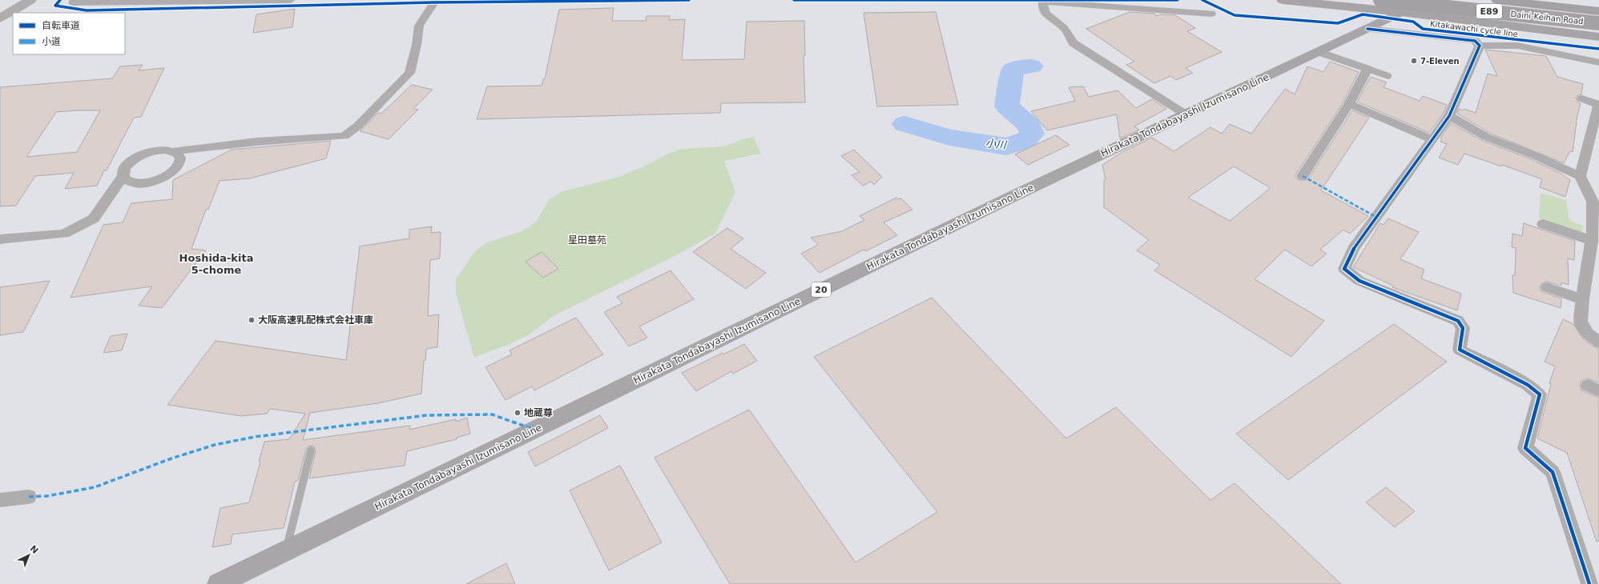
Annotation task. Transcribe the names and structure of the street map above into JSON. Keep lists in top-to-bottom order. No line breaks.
{"streets":{"highway":["E89","Daini-Keihan Road"],"main road":["Hirakata Tondabayashi Izumisano Line","20"],"cycle path":["Kitakawachi cycle line"]},"districts":["Hoshida-kita 5-chome"],"water":["小川"],"parks":["星田墓苑"],"places":["7-Eleven","大阪高速乳配株式会社車庫","地蔵尊"],"legend":["自転車道","小道"],"north":"top right"}
